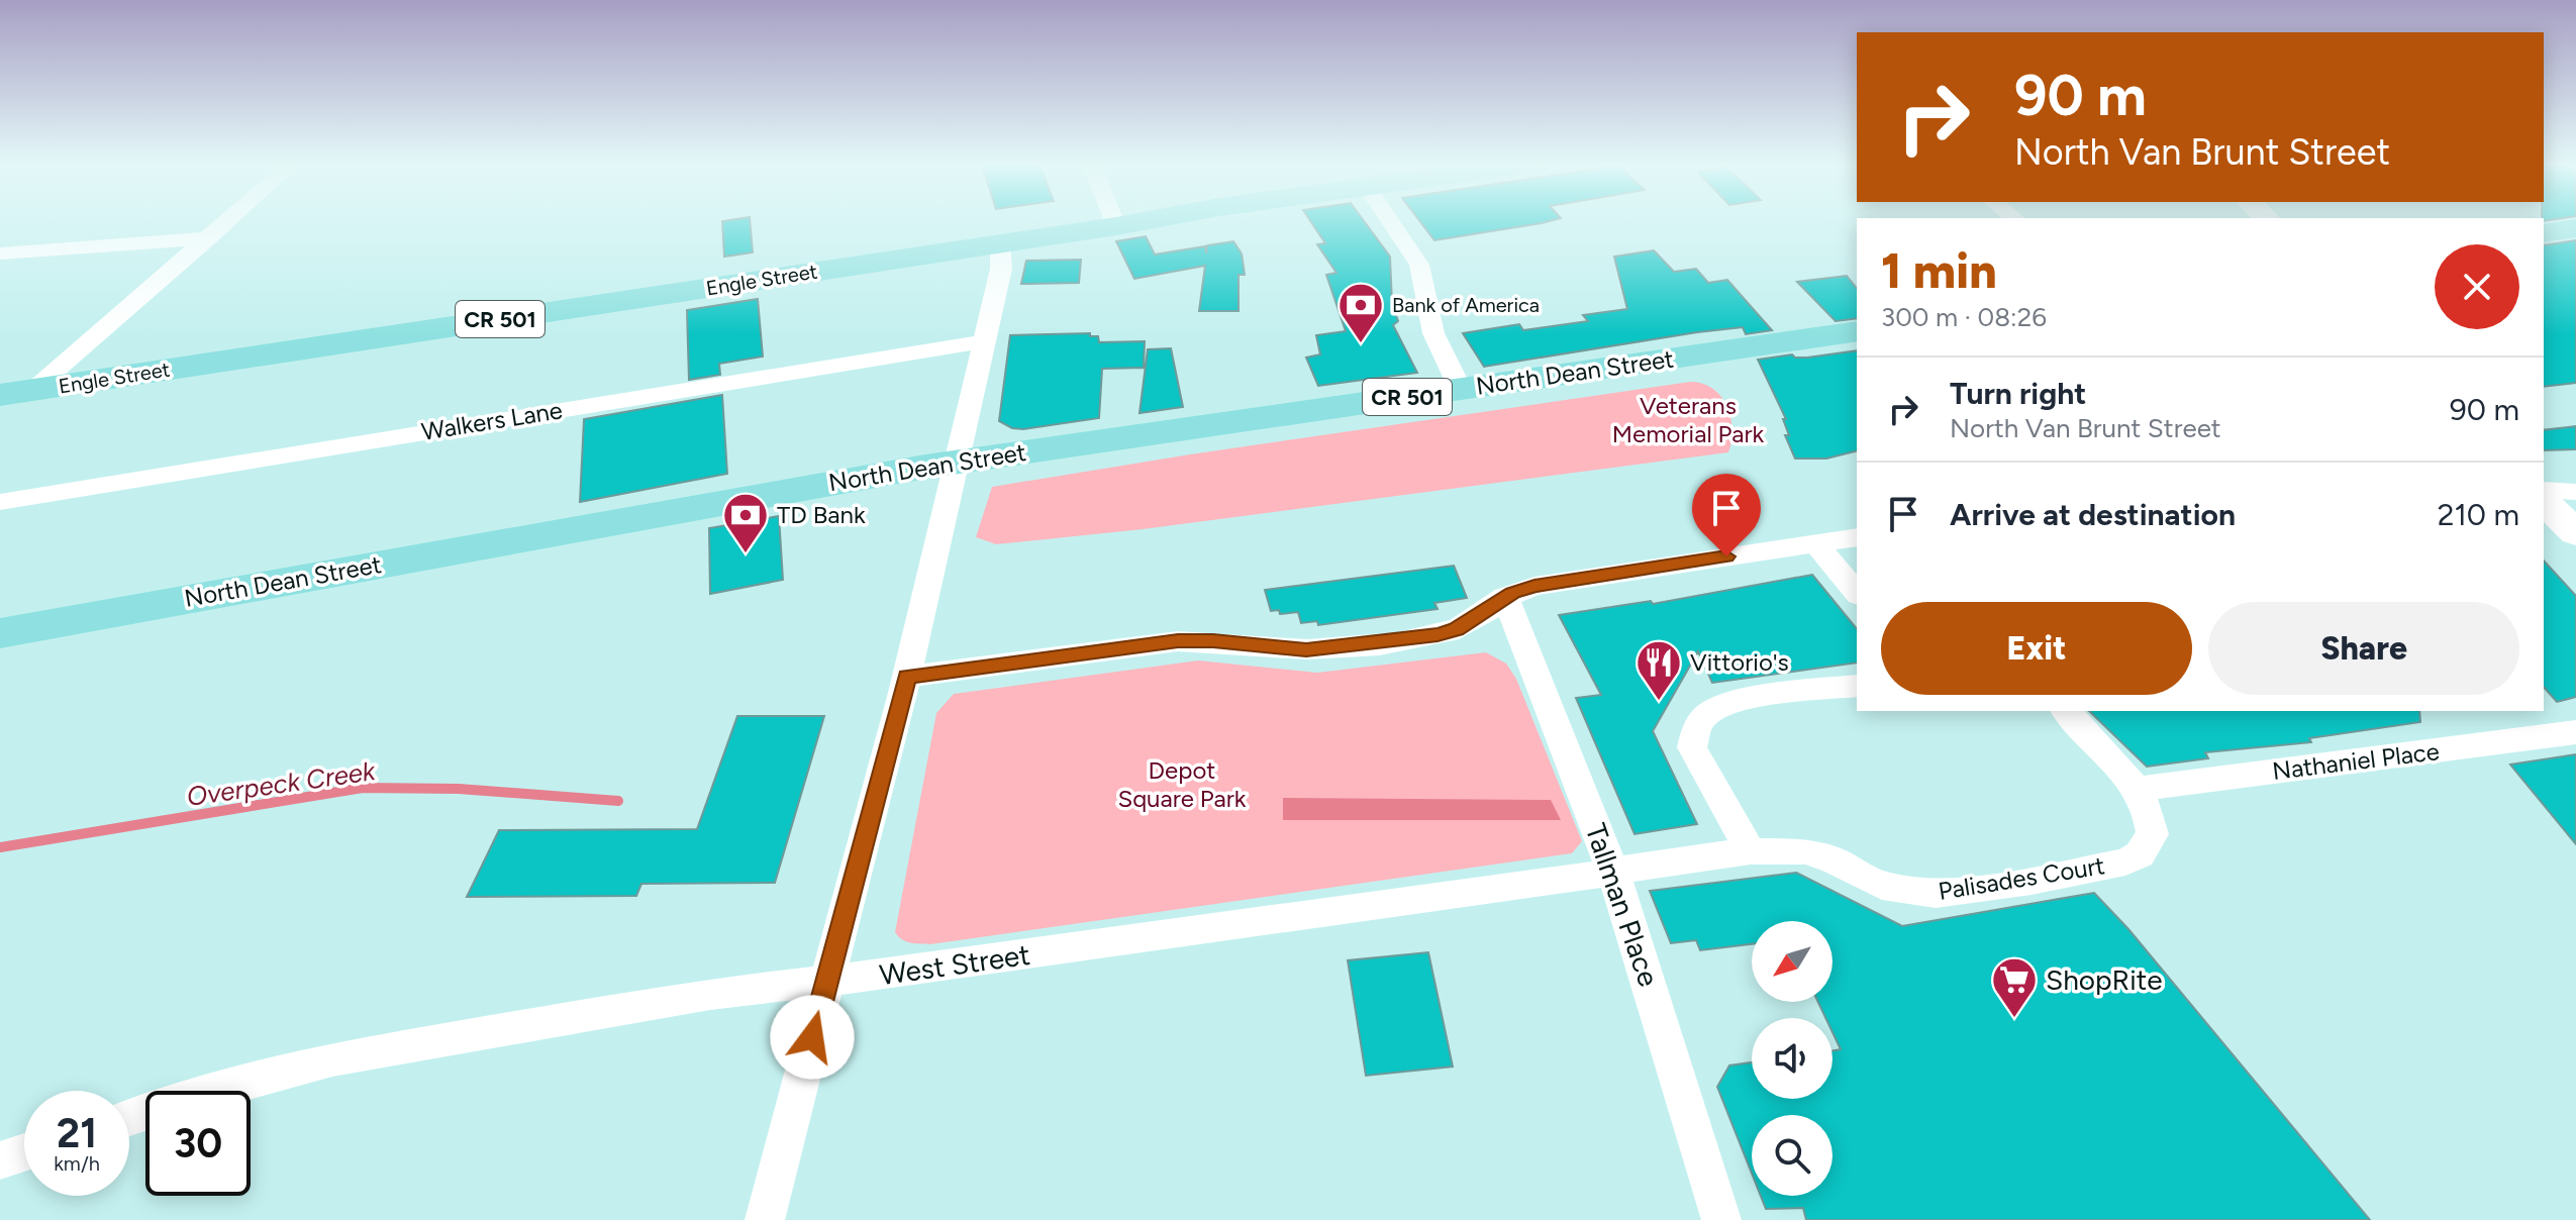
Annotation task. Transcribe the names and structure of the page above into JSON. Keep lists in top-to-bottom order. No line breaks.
{"streets":{"main road":["Engle Street","CR 501","North Dean Street"],"street":["Walkers Lane","Nathaniel Place","Palisades Court","Tallman Place","West Street"]},"crossings":[["Nathaniel Place","Palisades Court"],["Tallman Place","West Street"]],"water":["Overpeck Creek"],"parks":["Veterans Memorial Park","Depot Square Park"],"places":{"bank":["Bank of America","TD Bank"],"restaurant":["Vittorio's"],"supermarket":["ShopRite"]},"north":"bottom left","page":{"turn":["90 m","North Van Brunt Street"],"heading":["1 min","300 m · 08:26"],"list":[{"name":"Turn right","note":"North Van Brunt Street","value":"90 m"},{"name":"Arrive at destination","value":"210 m"}],"buttons":["Exit","Share"],"speed":"21 km/h","limit":"30"}}
